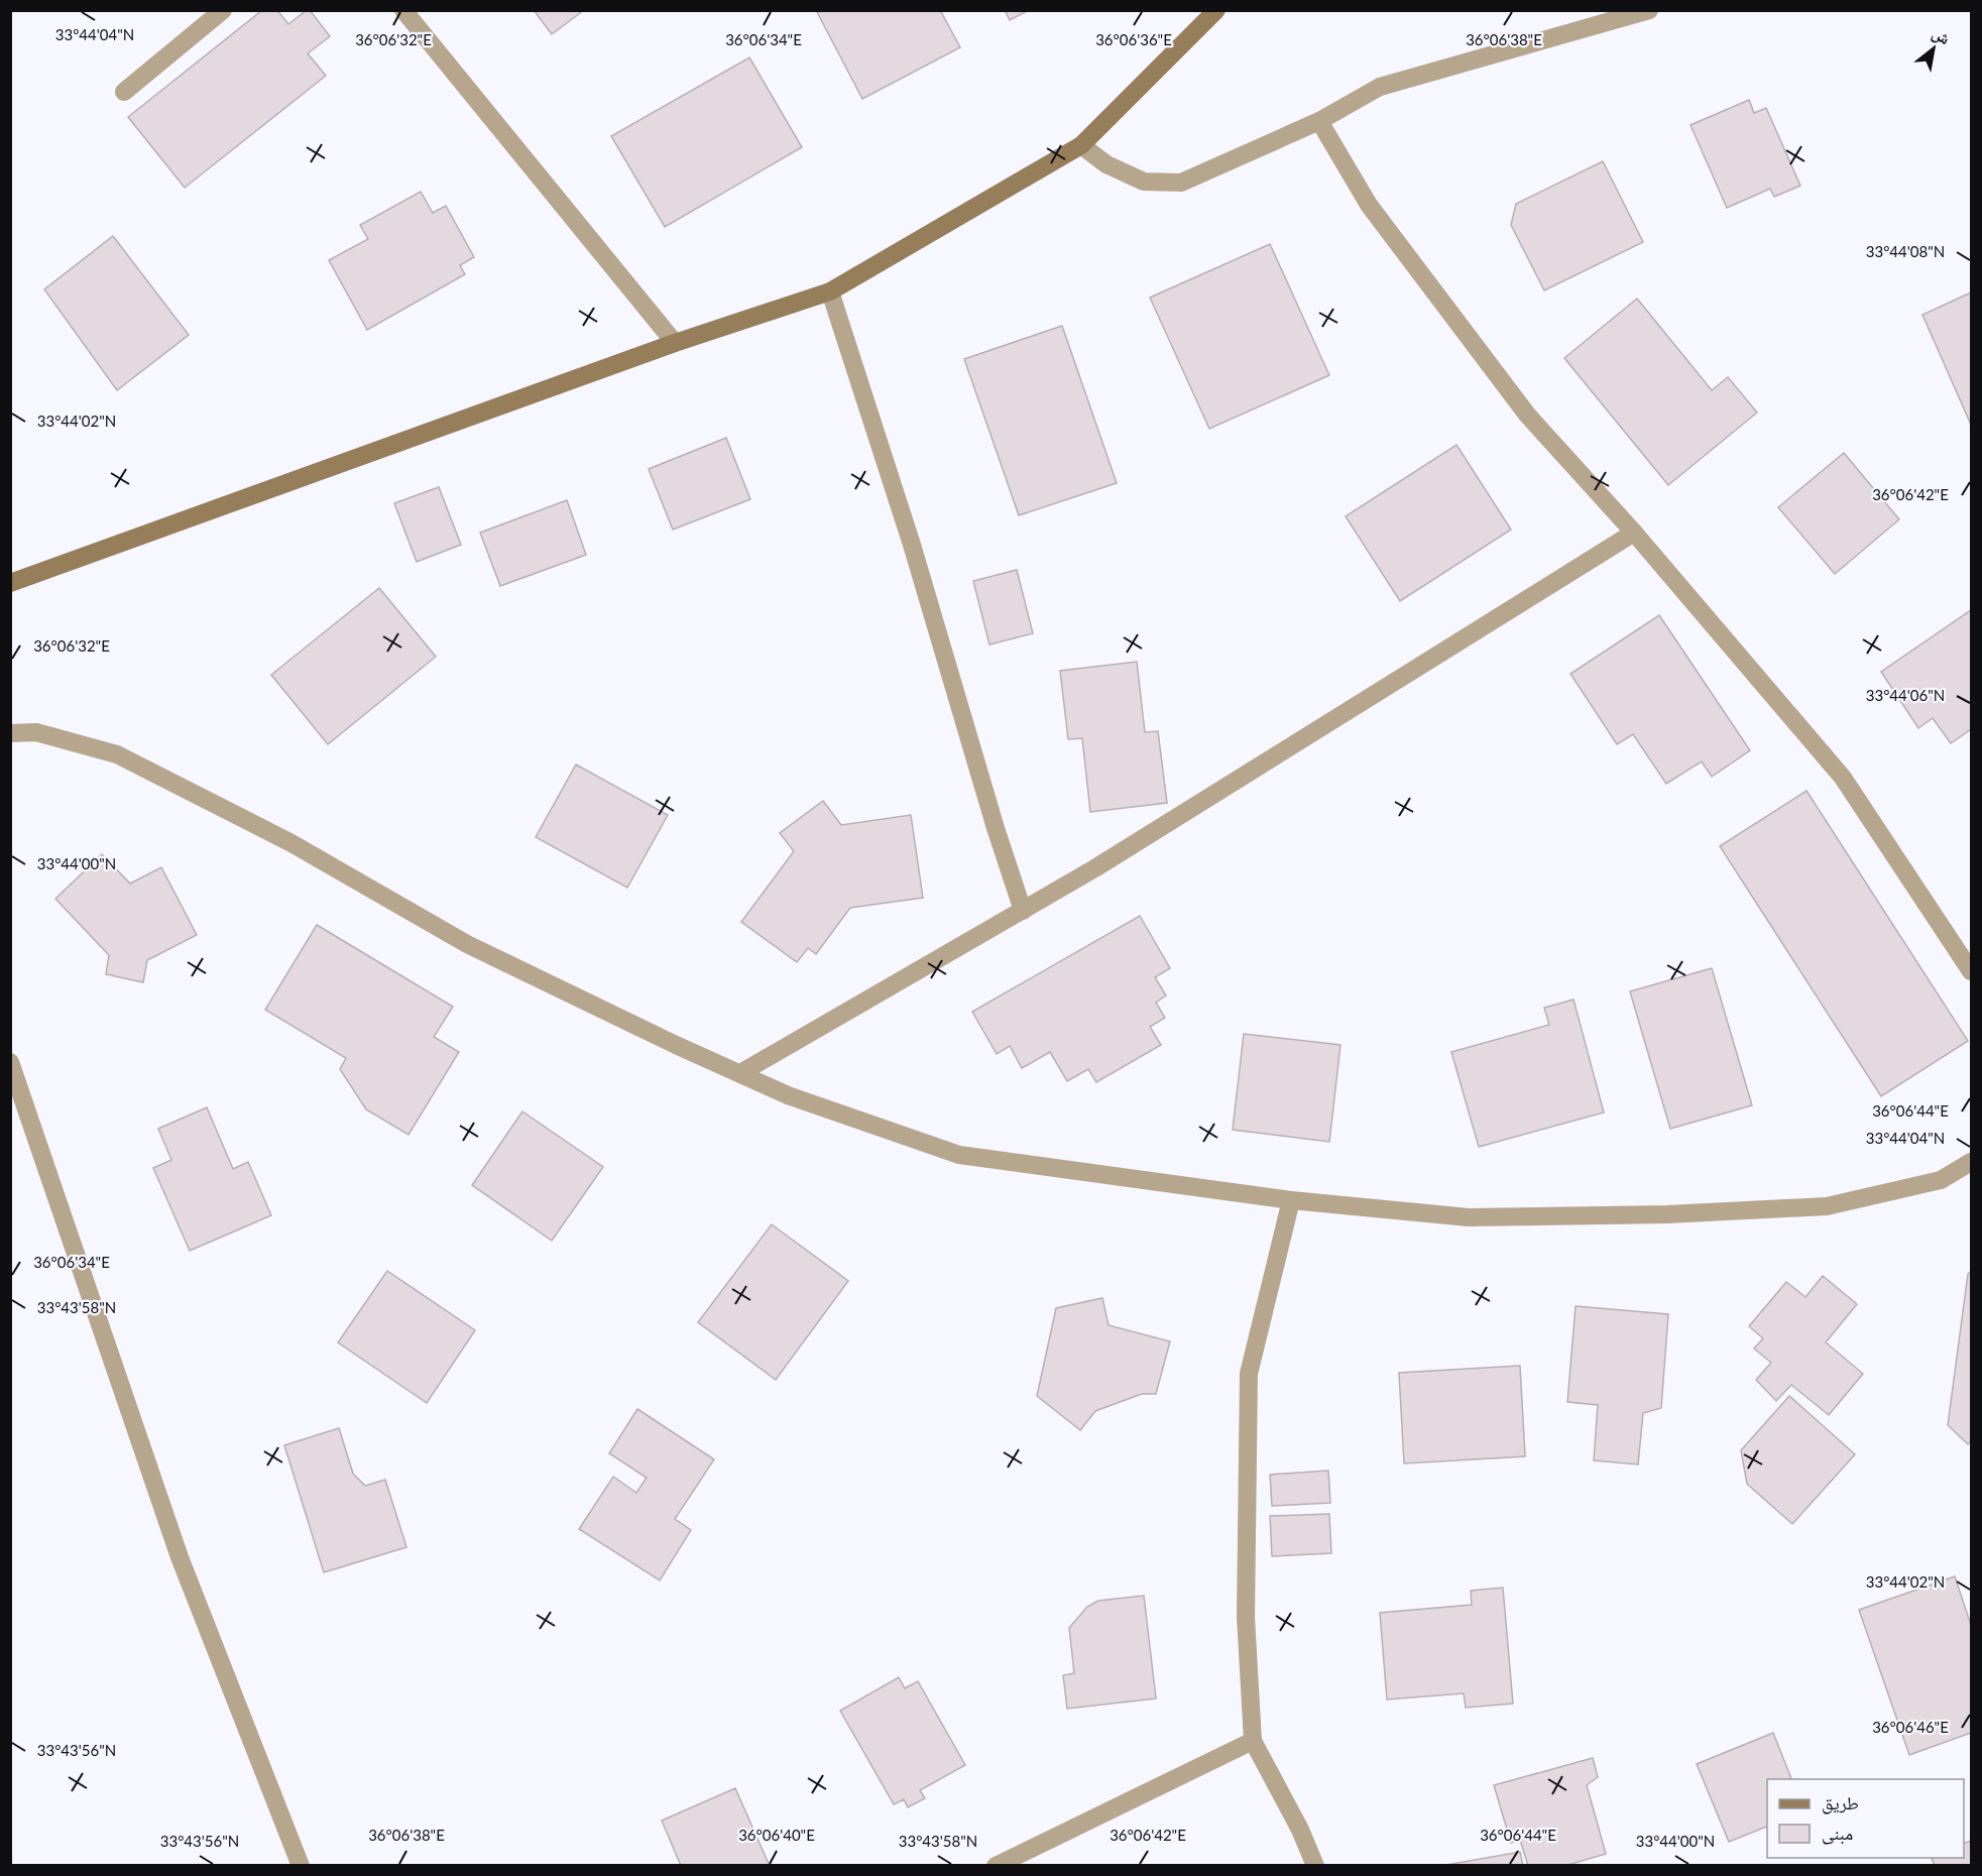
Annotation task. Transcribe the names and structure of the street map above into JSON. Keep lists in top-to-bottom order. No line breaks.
{"legend":["طريق","مبنى"],"north":"top right","coordinates":["33°44'04\"N","36°06'32\"E","36°06'34\"E","36°06'36\"E","36°06'38\"E","33°44'08\"N","33°44'02\"N","36°06'42\"E","33°44'06\"N","33°44'00\"N","36°06'44\"E","33°43'58\"N","36°06'46\"E","33°43'56\"N","36°06'40\"E"]}
